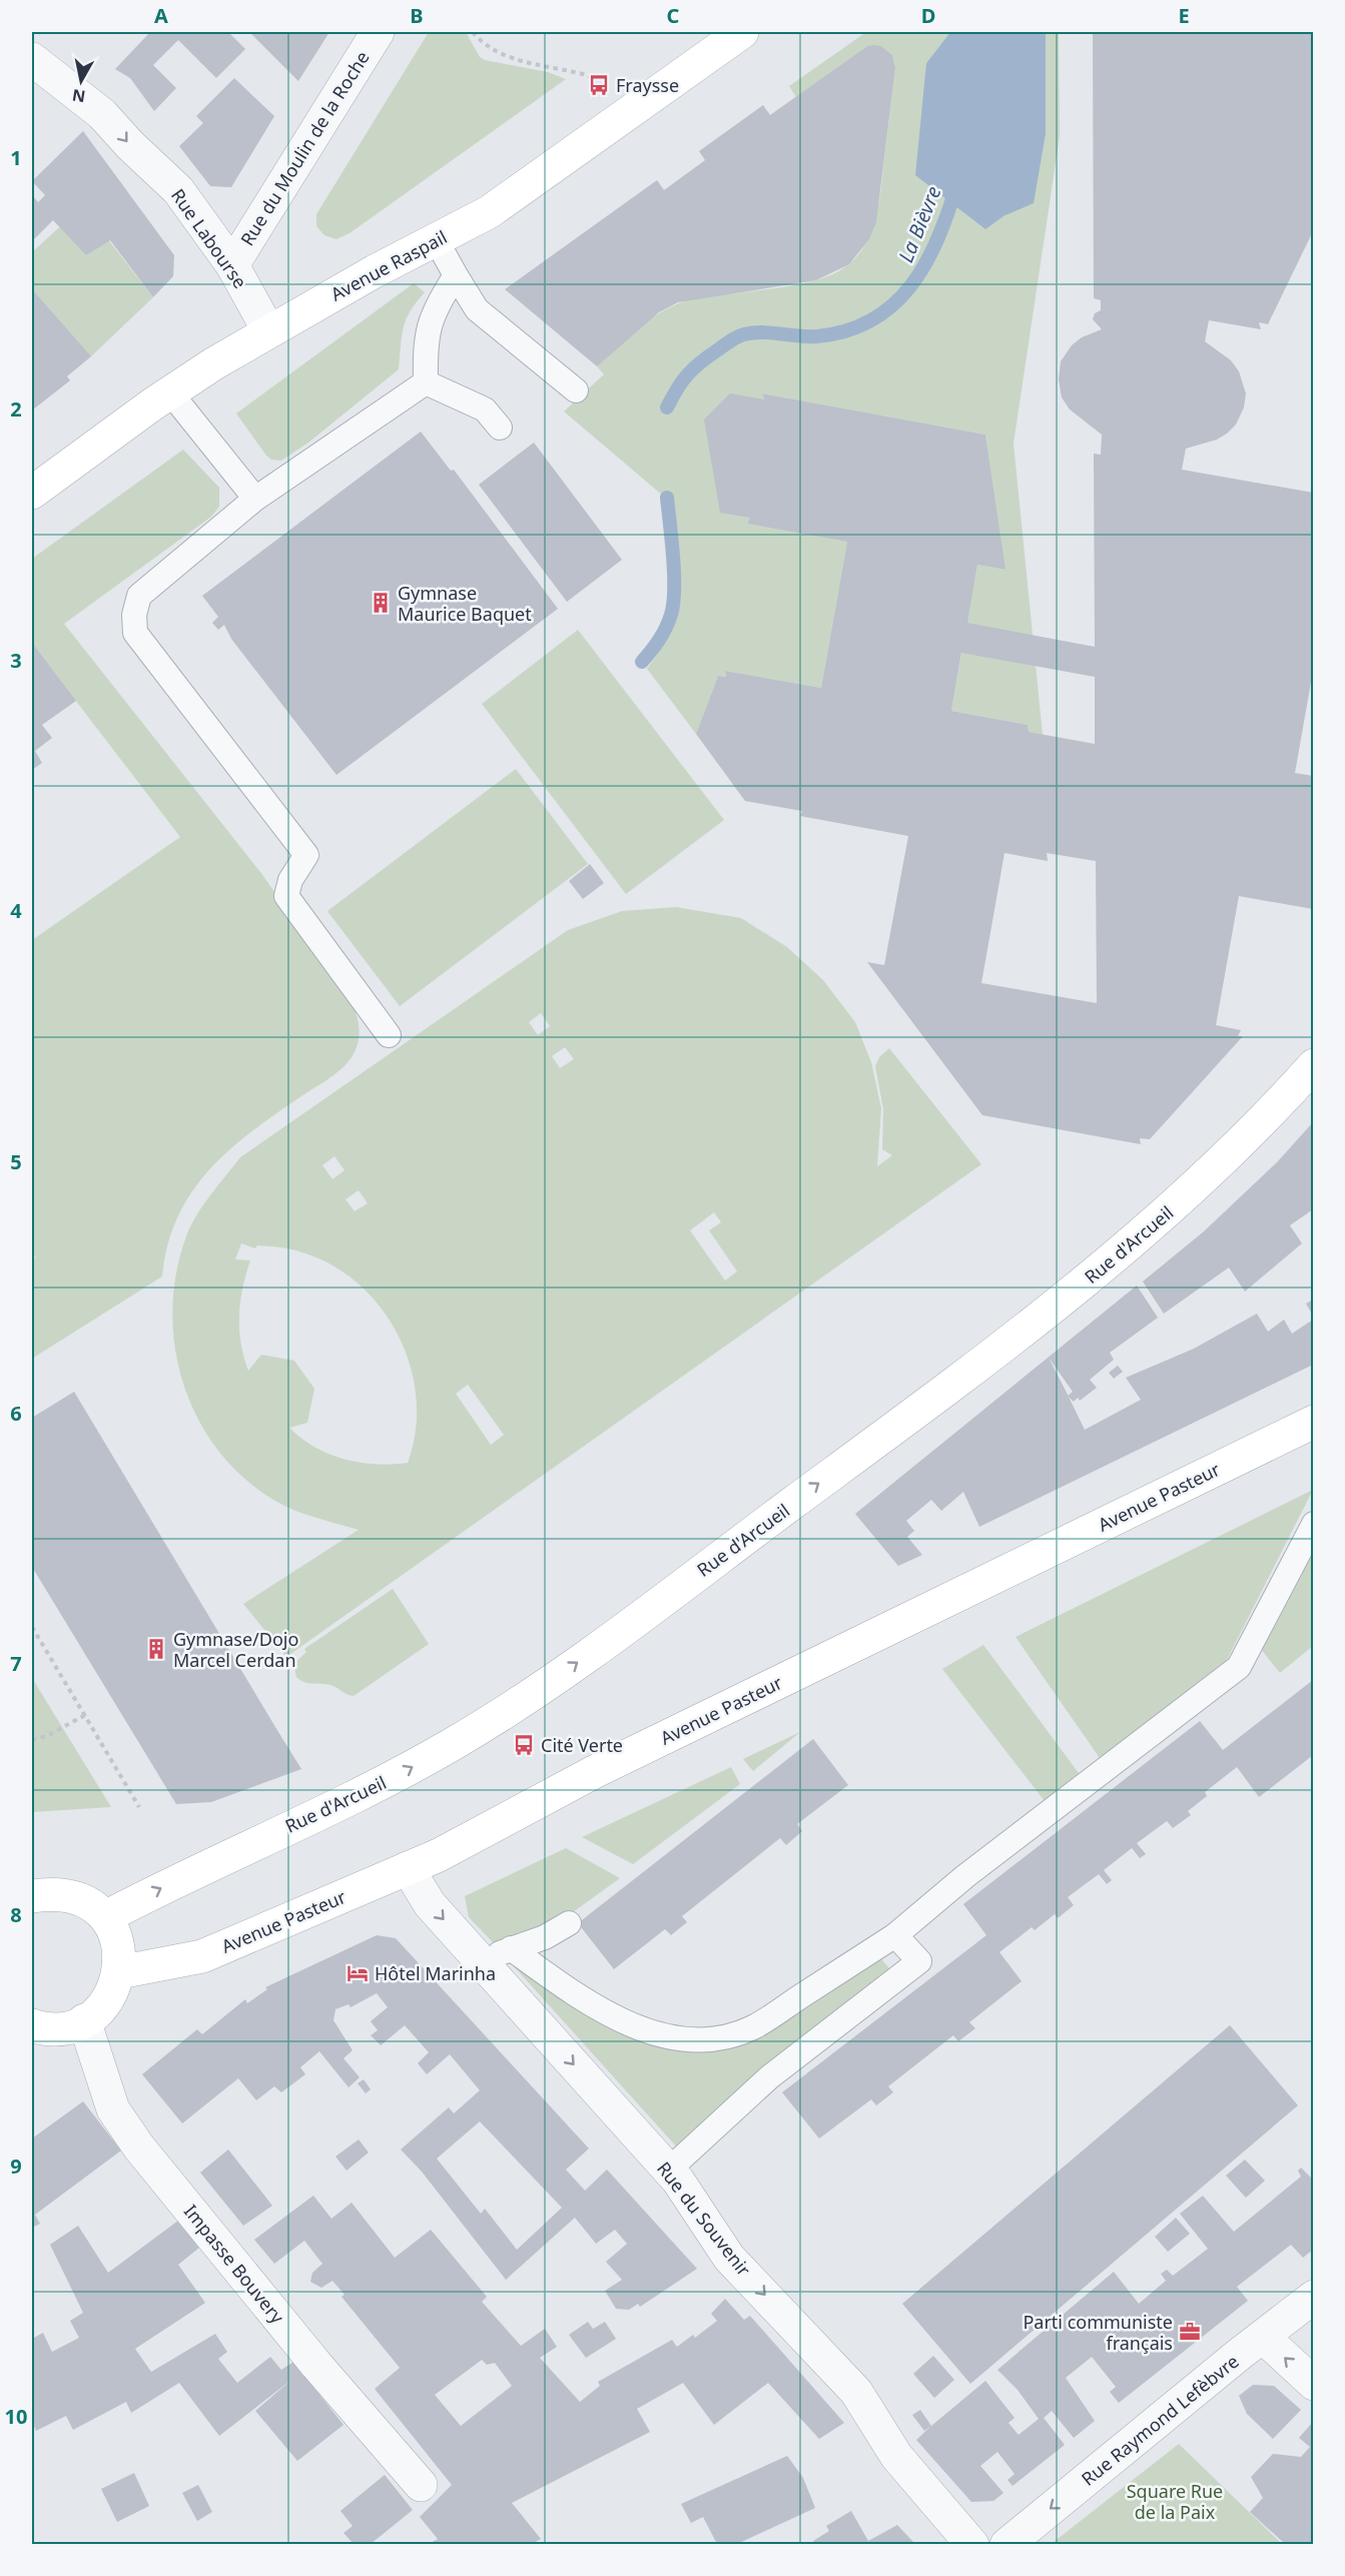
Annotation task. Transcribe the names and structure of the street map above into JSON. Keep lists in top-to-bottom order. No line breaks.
{"streets":{"main road":["Avenue Raspail","Rue d'Arcueil","Avenue Pasteur"],"street":["Rue du Moulin de la Roche","Rue Labourse","Rue du Souvenir","Impasse Bouvery","Rue Raymond Lefèbvre"]},"crossings":[["Rue du Moulin de la Roche","Rue Labourse"],["Rue Labourse","Avenue Raspail"],["Avenue Pasteur","Rue du Souvenir"]],"one_way":["Rue Labourse","Rue d'Arcueil","Rue du Souvenir","Rue Raymond Lefèbvre"],"water":["La Bièvre"],"parks":["Square Rue de la Paix"],"places":{"bus stop":["Fraysse","Cité Verte"],"building":["Gymnase Maurice Baquet","Gymnase/Dojo Marcel Cerdan"],"hotel":["Hôtel Marinha"],"office":["Parti communiste français"]},"north":"bottom","grid":{"columns":["A","B","C","D","E"],"rows":["1","2","3","4","5","6","7","8","9","10"]}}
